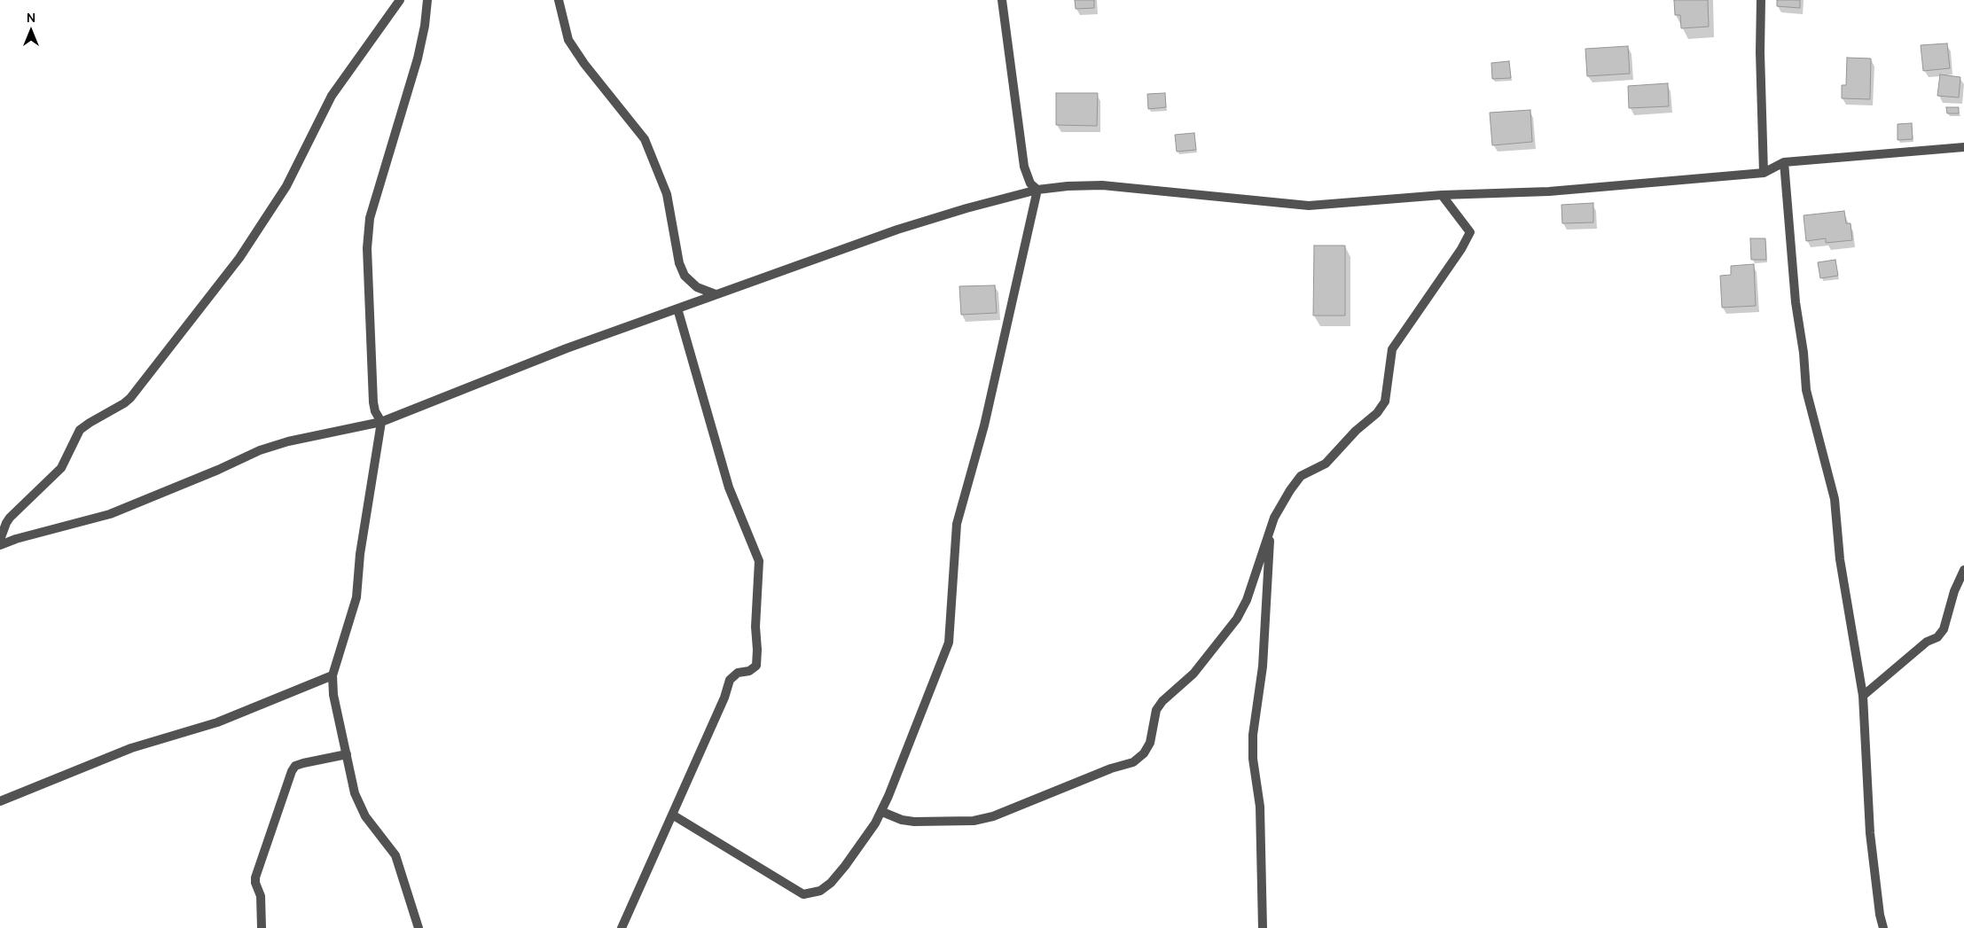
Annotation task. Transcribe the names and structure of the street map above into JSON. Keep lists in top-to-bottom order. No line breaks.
{"north":"top"}
